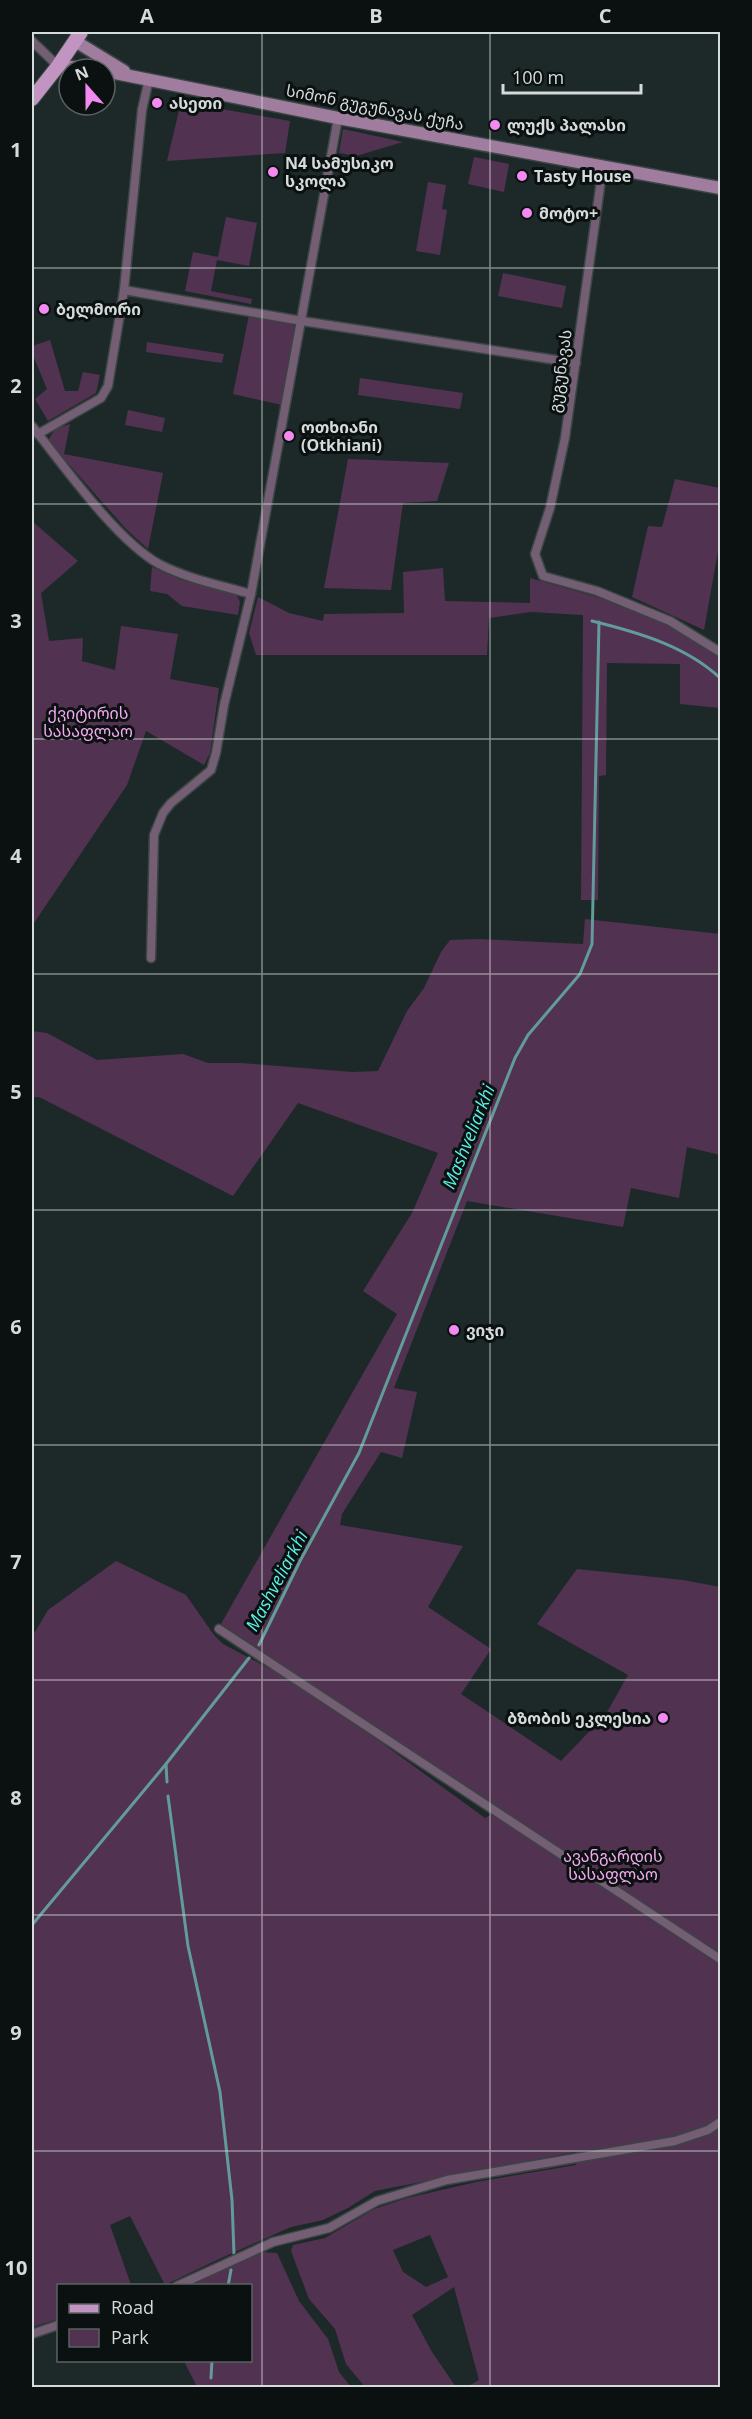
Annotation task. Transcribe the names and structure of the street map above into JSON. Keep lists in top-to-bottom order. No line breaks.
{"streets":{"main road":["სიმონ გუგუნავას ქუჩა"],"street":["გუგუნავას"]},"crossings":[["სიმონ გუგუნავას ქუჩა","გუგუნავას"]],"water":["Mashveliarkhi"],"parks":["ქვიტირის სასაფლაო","ავანგარდის სასაფლაო"],"places":["ასეთი","ლუქს პალასი","N4 სამუსიკო სკოლა","Tasty House","მოტო+","ბელმორი","ოთხიანი (Otkhiani)","ვიჯი","ბზობის ეკლესია"],"legend":["Road","Park"],"scale_bar":"100 m","north":"top","grid":{"columns":["A","B","C"],"rows":["1","2","3","4","5","6","7","8","9","10"]}}
